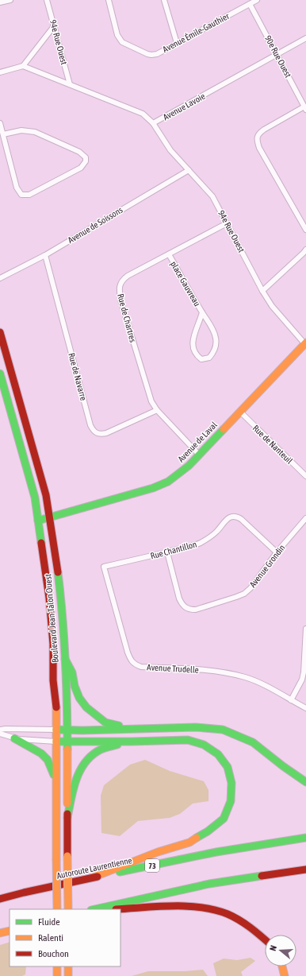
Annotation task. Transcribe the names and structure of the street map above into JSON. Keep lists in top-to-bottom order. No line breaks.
{"streets":{"main road":["Avenue de Laval","Boulevard Jean-Talon Ouest","73","Autoroute Laurentienne"],"street":["Avenue Émile-Gauthier","94e Rue Ouest","90e Rue Ouest","Avenue Lavoie","Avenue de Soissons","place Gauvreau","Rue de Chartres","Rue de Navarre","Rue de Nanteuil","Rue Chantillon","Avenue Grondin","Avenue Trudelle"]},"crossings":[["Avenue Émile-Gauthier","90e Rue Ouest"],["94e Rue Ouest","Avenue Lavoie"],["94e Rue Ouest","Avenue de Soissons"],["94e Rue Ouest","Rue de Chartres"],["94e Rue Ouest","Avenue de Laval"],["90e Rue Ouest","Avenue Lavoie"],["Avenue de Soissons","Rue de Navarre"],["place Gauvreau","Rue de Chartres"],["Rue de Chartres","Rue de Navarre"],["Rue de Chartres","Avenue de Laval"],["Avenue de Laval","Rue de Nanteuil"],["Avenue de Laval","Boulevard Jean-Talon Ouest"],["Rue Chantillon","Avenue Grondin"],["Rue Chantillon","Avenue Trudelle"]],"legend":["Fluide","Ralenti","Bouchon"],"north":"left"}
